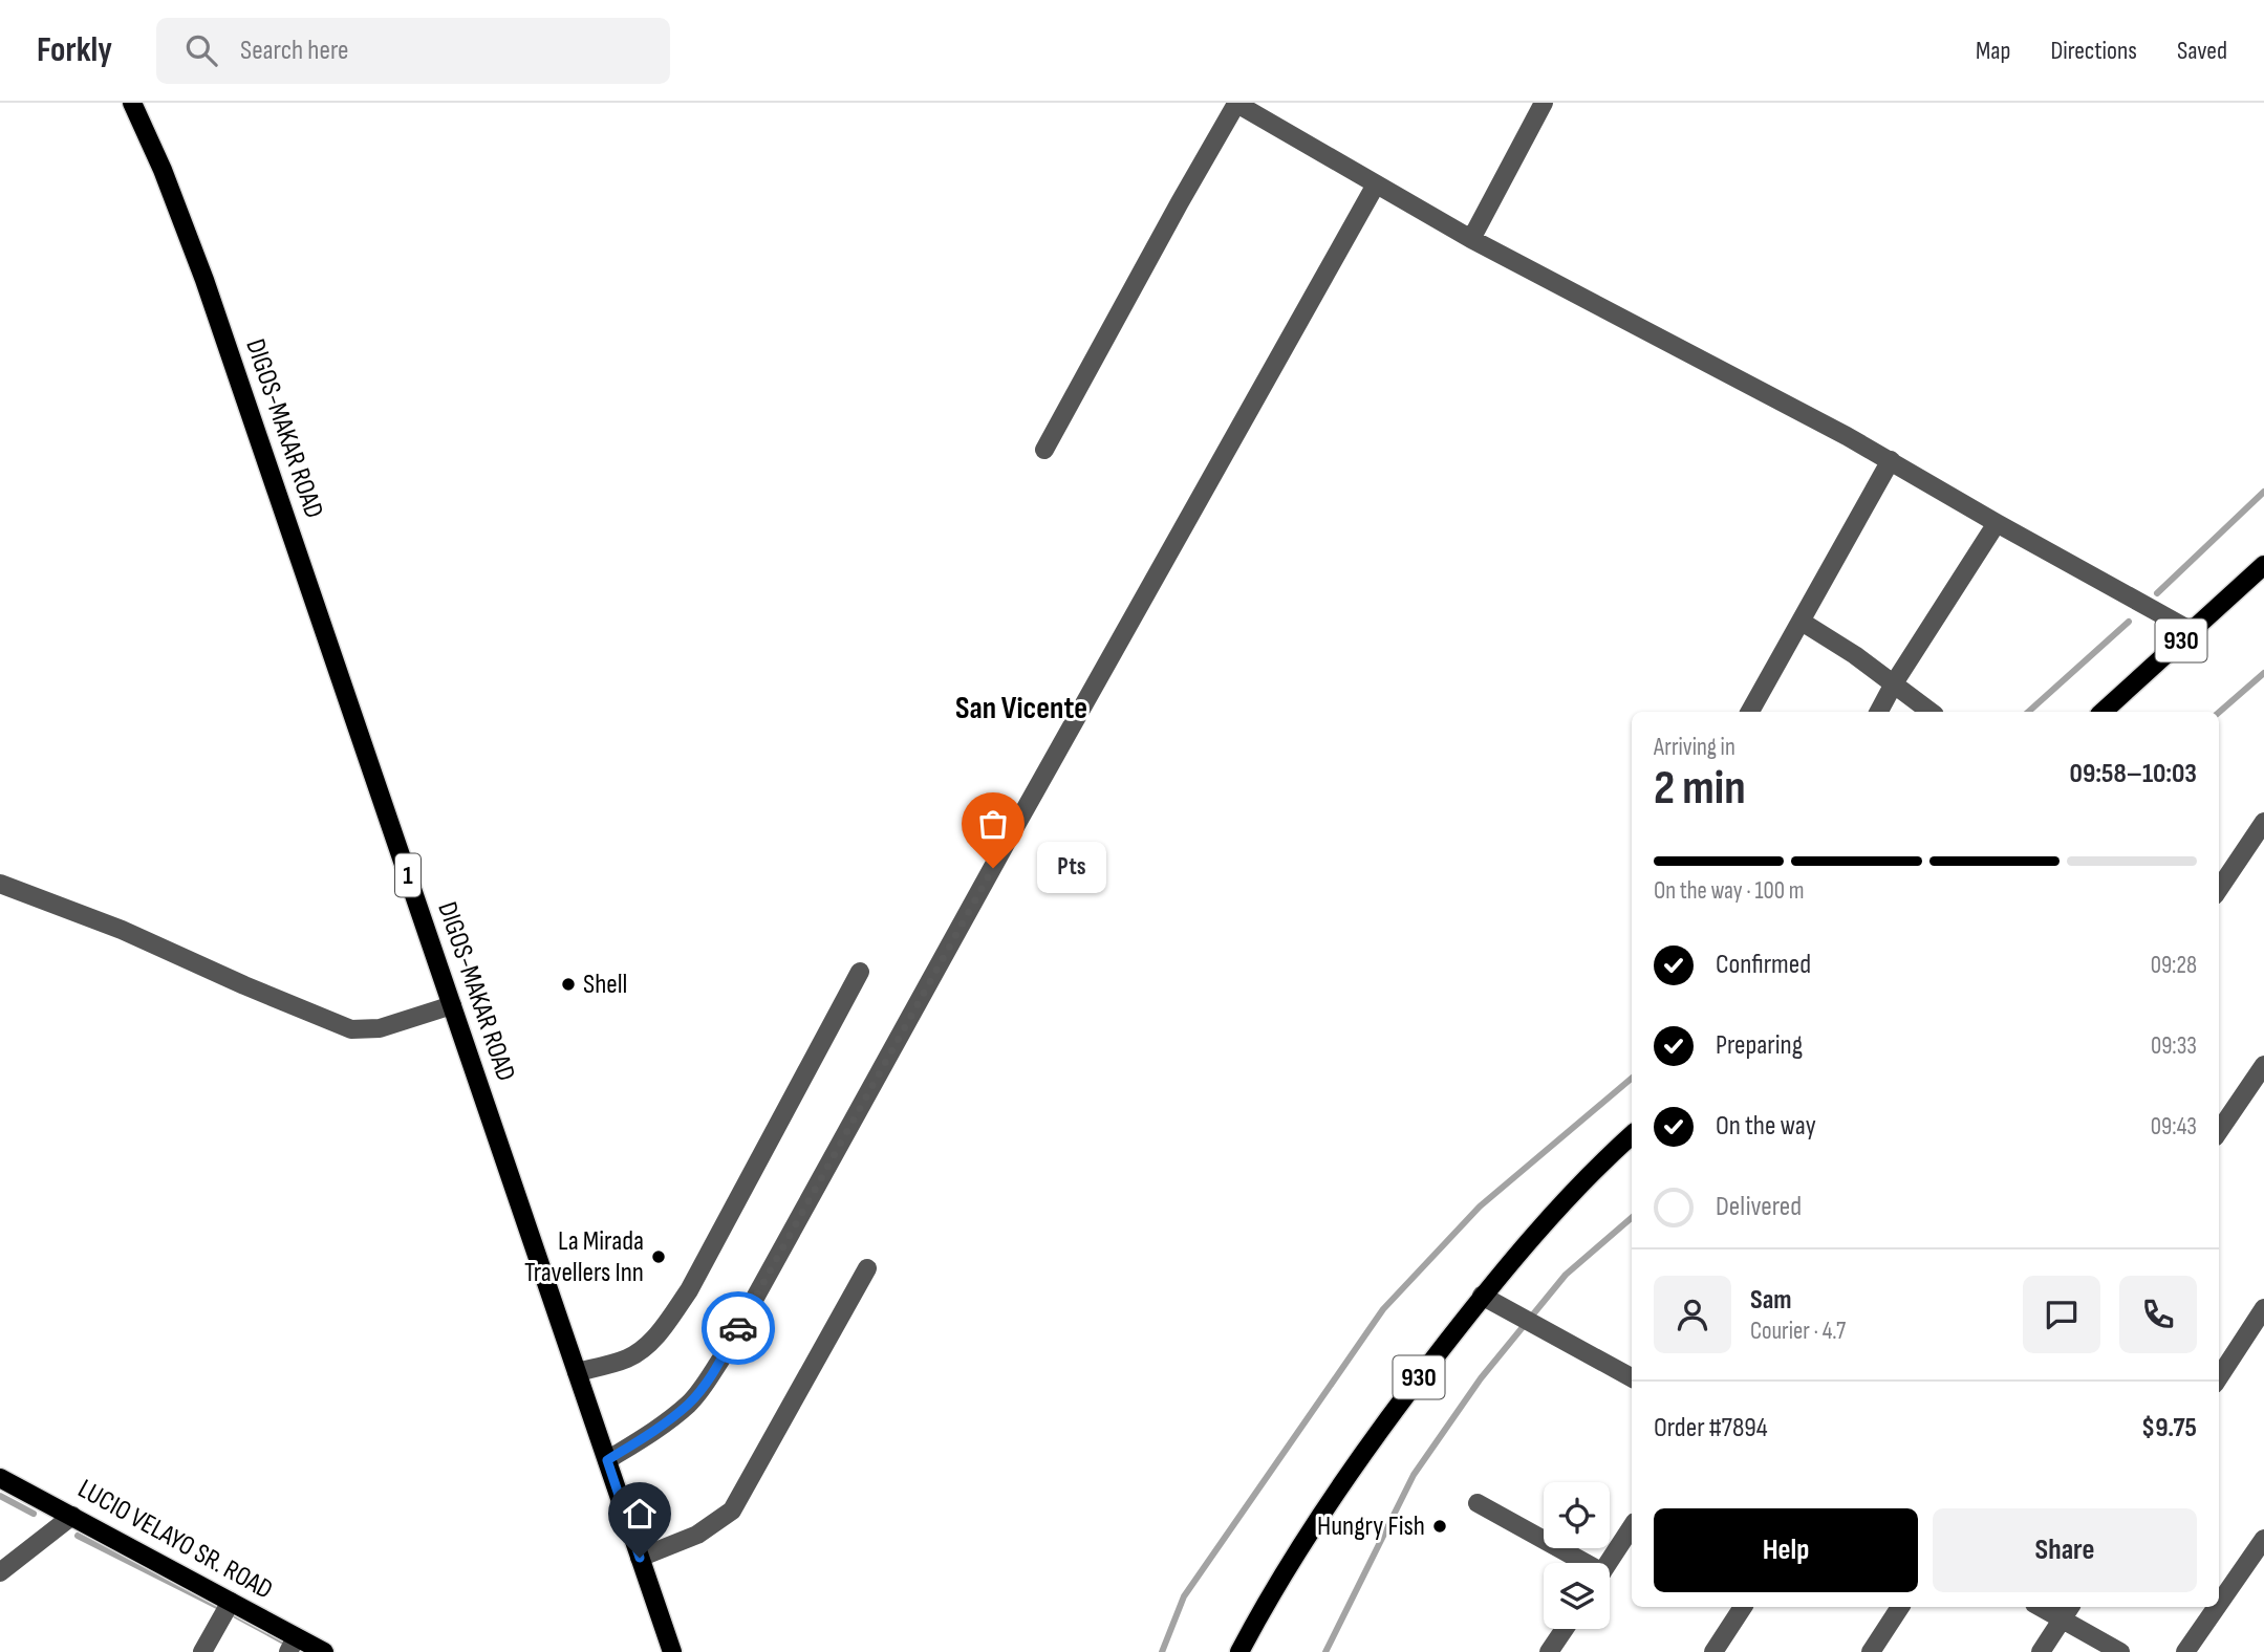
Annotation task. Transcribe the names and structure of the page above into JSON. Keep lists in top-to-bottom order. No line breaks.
{"streets":{"main road":["DIGOS-MAKAR ROAD","930","1","LUCIO VELAYO SR. ROAD"]},"districts":["San Vicente"],"places":["Pts","Shell","La Mirada Travellers Inn","Hungry Fish"],"page":{"header":"Forkly","search":"Search here","nav":["Map","Directions","Saved"],"heading":["2 min","Arriving in","09:58–10:03"],"panel":["Sam","Courier · 4.7","Order #7894","$9.75"],"bar":"On the way · 100 m","bubble":"Pts","list":[["Confirmed","09:28"],["Preparing","09:33"],["On the way","09:43"],"Delivered"],"buttons":["Help","Share"]}}
